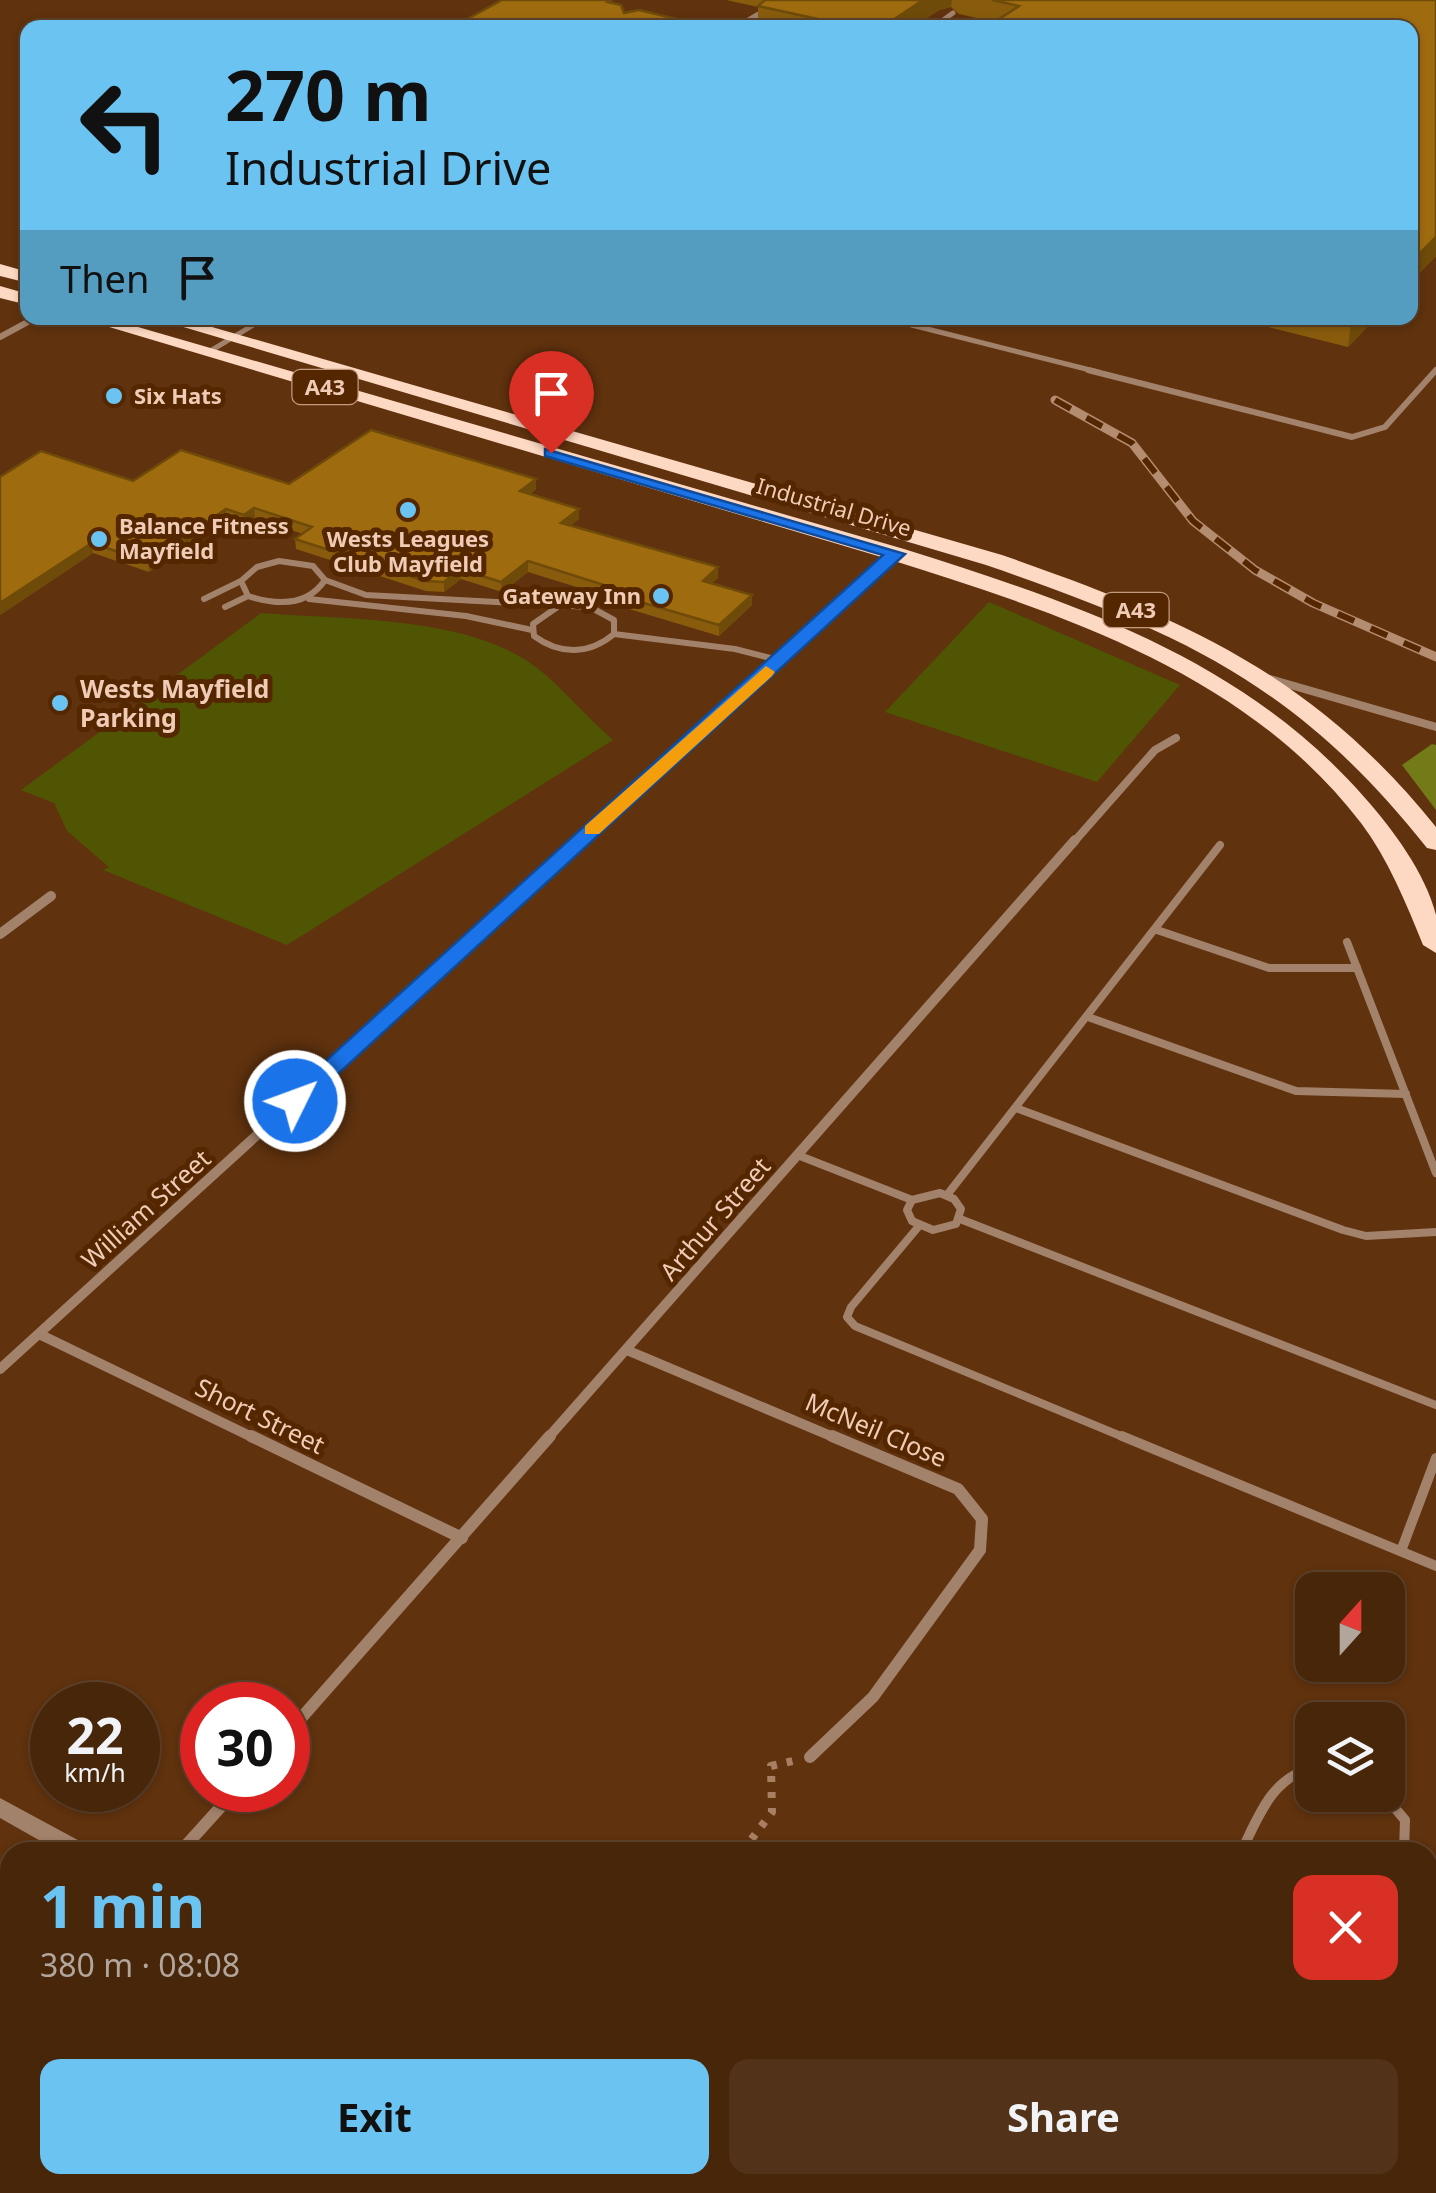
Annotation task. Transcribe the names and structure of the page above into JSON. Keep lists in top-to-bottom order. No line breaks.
{"streets":{"highway":["A43","Industrial Drive"],"street":["William Street","Arthur Street","Short Street","McNeil Close"]},"crossings":[["Industrial Drive","William Street"],["William Street","Short Street"],["Arthur Street","Short Street"],["Arthur Street","McNeil Close"]],"places":["Six Hats","Wests Leagues Club Mayfield","Balance Fitness Mayfield","Gateway Inn","Wests Mayfield Parking"],"north":"top","page":{"turn":["270 m","Industrial Drive"],"then":"Then","speed":"22 km/h","limit":"30","heading":["1 min","380 m · 08:08"],"buttons":["Exit","Share"]}}
